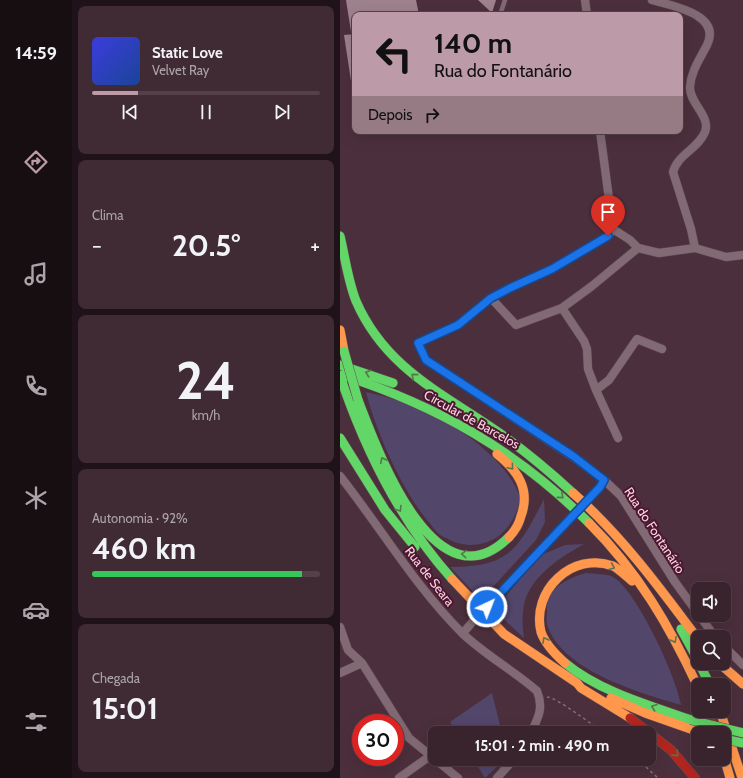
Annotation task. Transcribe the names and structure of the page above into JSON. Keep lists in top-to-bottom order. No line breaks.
{"streets":{"main road":["Circular de Barcelos"],"street":["Rua do Fontanário","Rua de Seara"]},"page":{"tabs":"14:59","turn":["140 m","Rua do Fontanário"],"song":["Static Love","Velvet Ray"],"then":"Depois","tile":["Clima",["24","km/h"],["Autonomia · 92%","460 km"],["Chegada","15:01"]],"heat":["−","20.5°","+"],"map_buttons":["+","−"],"limit":"30","trip":"15:01 · 2 min · 490 m"}}
